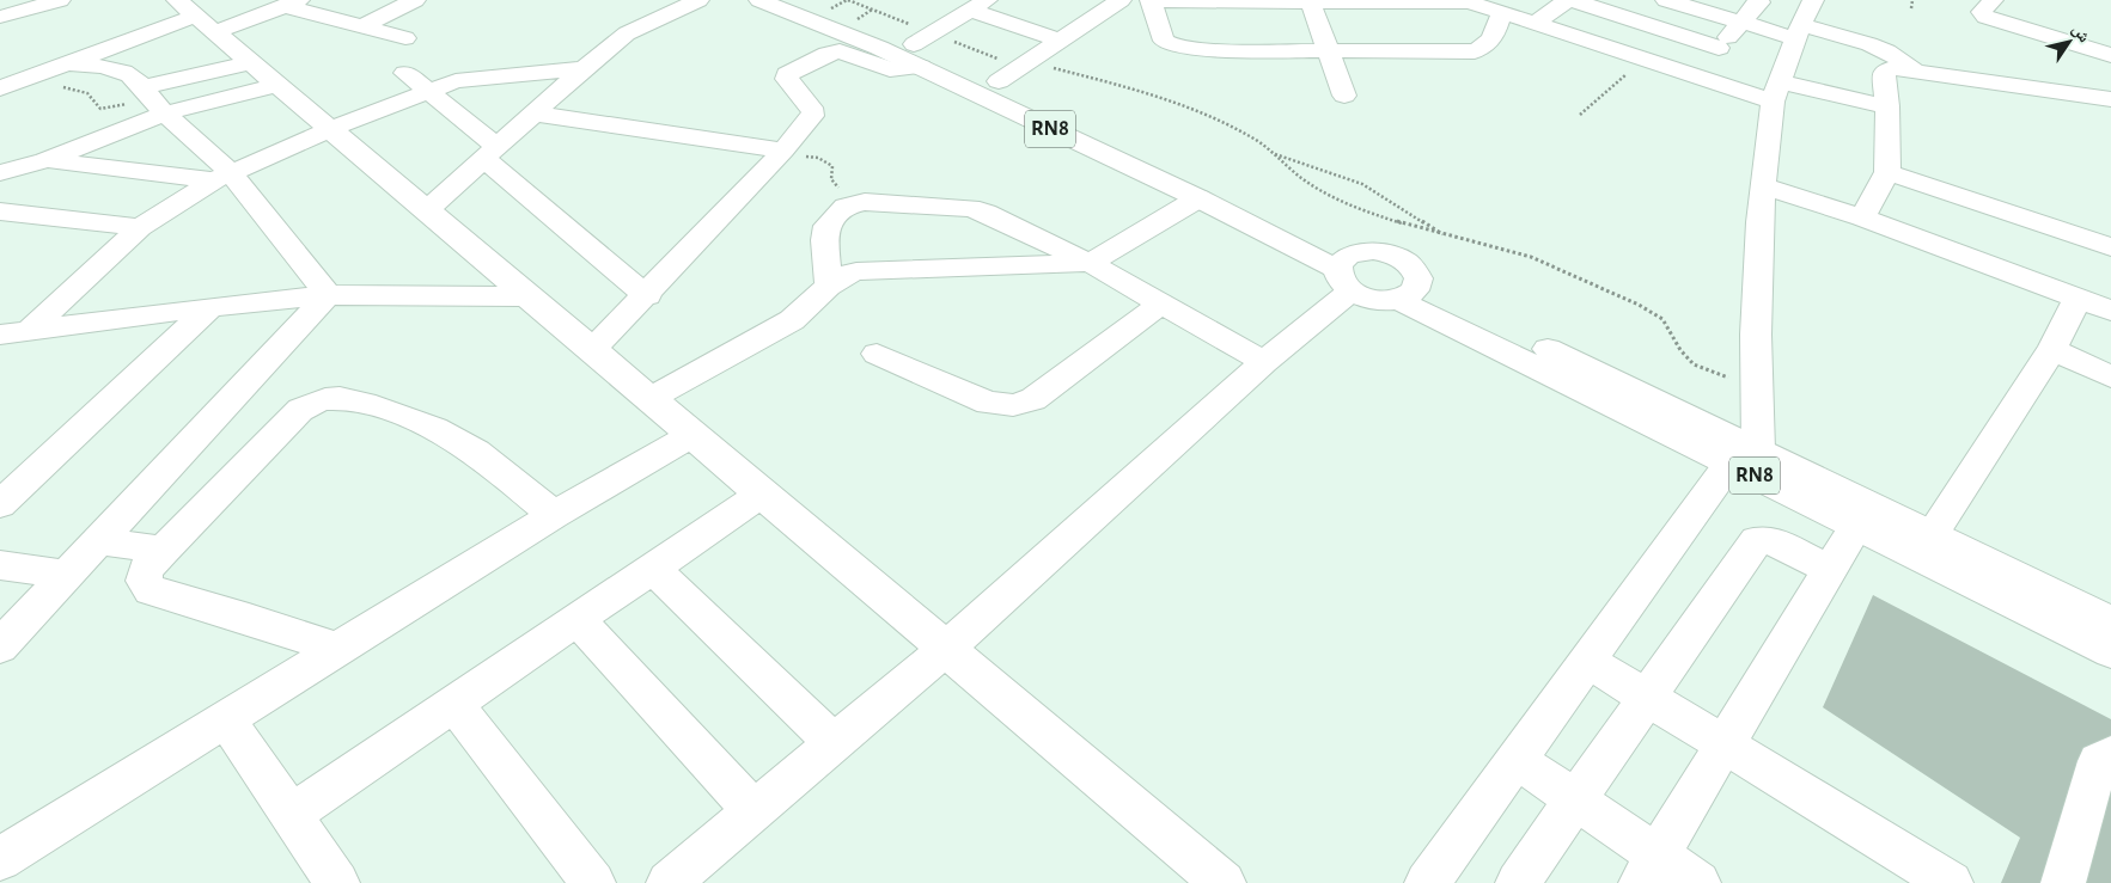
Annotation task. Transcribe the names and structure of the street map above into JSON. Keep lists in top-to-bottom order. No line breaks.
{"streets":{"street":["RN8"]},"north":"top right"}
